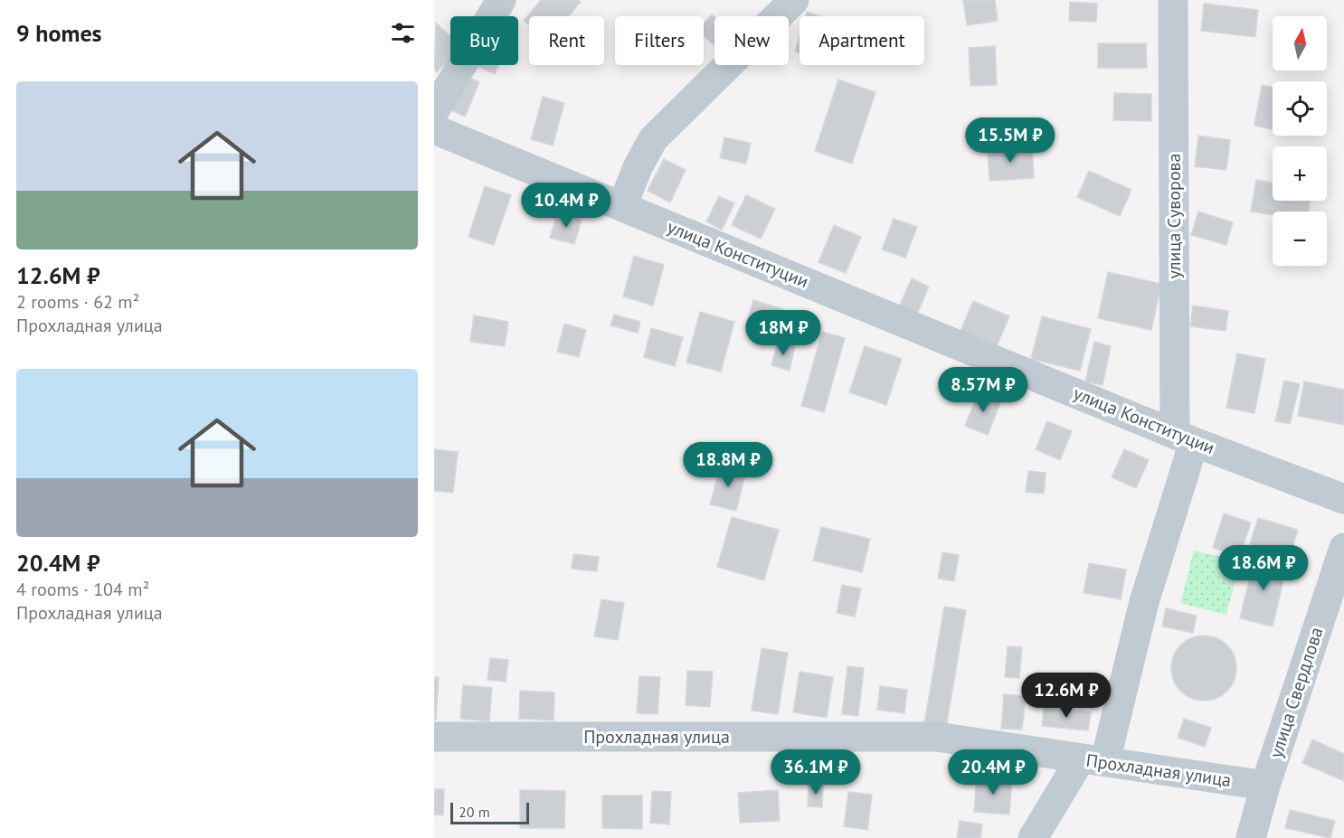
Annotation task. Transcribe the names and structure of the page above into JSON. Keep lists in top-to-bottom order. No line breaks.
{"streets":{"street":["улица Суворова","улица Конституции","улица Свердлова","Прохладная улица"]},"crossings":[["улица Суворова","улица Конституции"],["улица Суворова","Прохладная улица"],["улица Свердлова","Прохладная улица"]],"scale_bar":"20 m","north":"top","page":{"heading":"9 homes","map_buttons":["+","−"],"chip":["Buy","Rent","Filters","New","Apartment"],"list":[{"name":"12.6M ₽","note":"2 rooms · 62 m² · Прохладная улица"},{"name":"20.4M ₽","note":"4 rooms · 104 m² · Прохладная улица"}],"price":["15.5M ₽","10.4M ₽","18M ₽","8.57M ₽","18.8M ₽","18.6M ₽","12.6M ₽","36.1M ₽","20.4M ₽"],"scale":"20 m"}}
